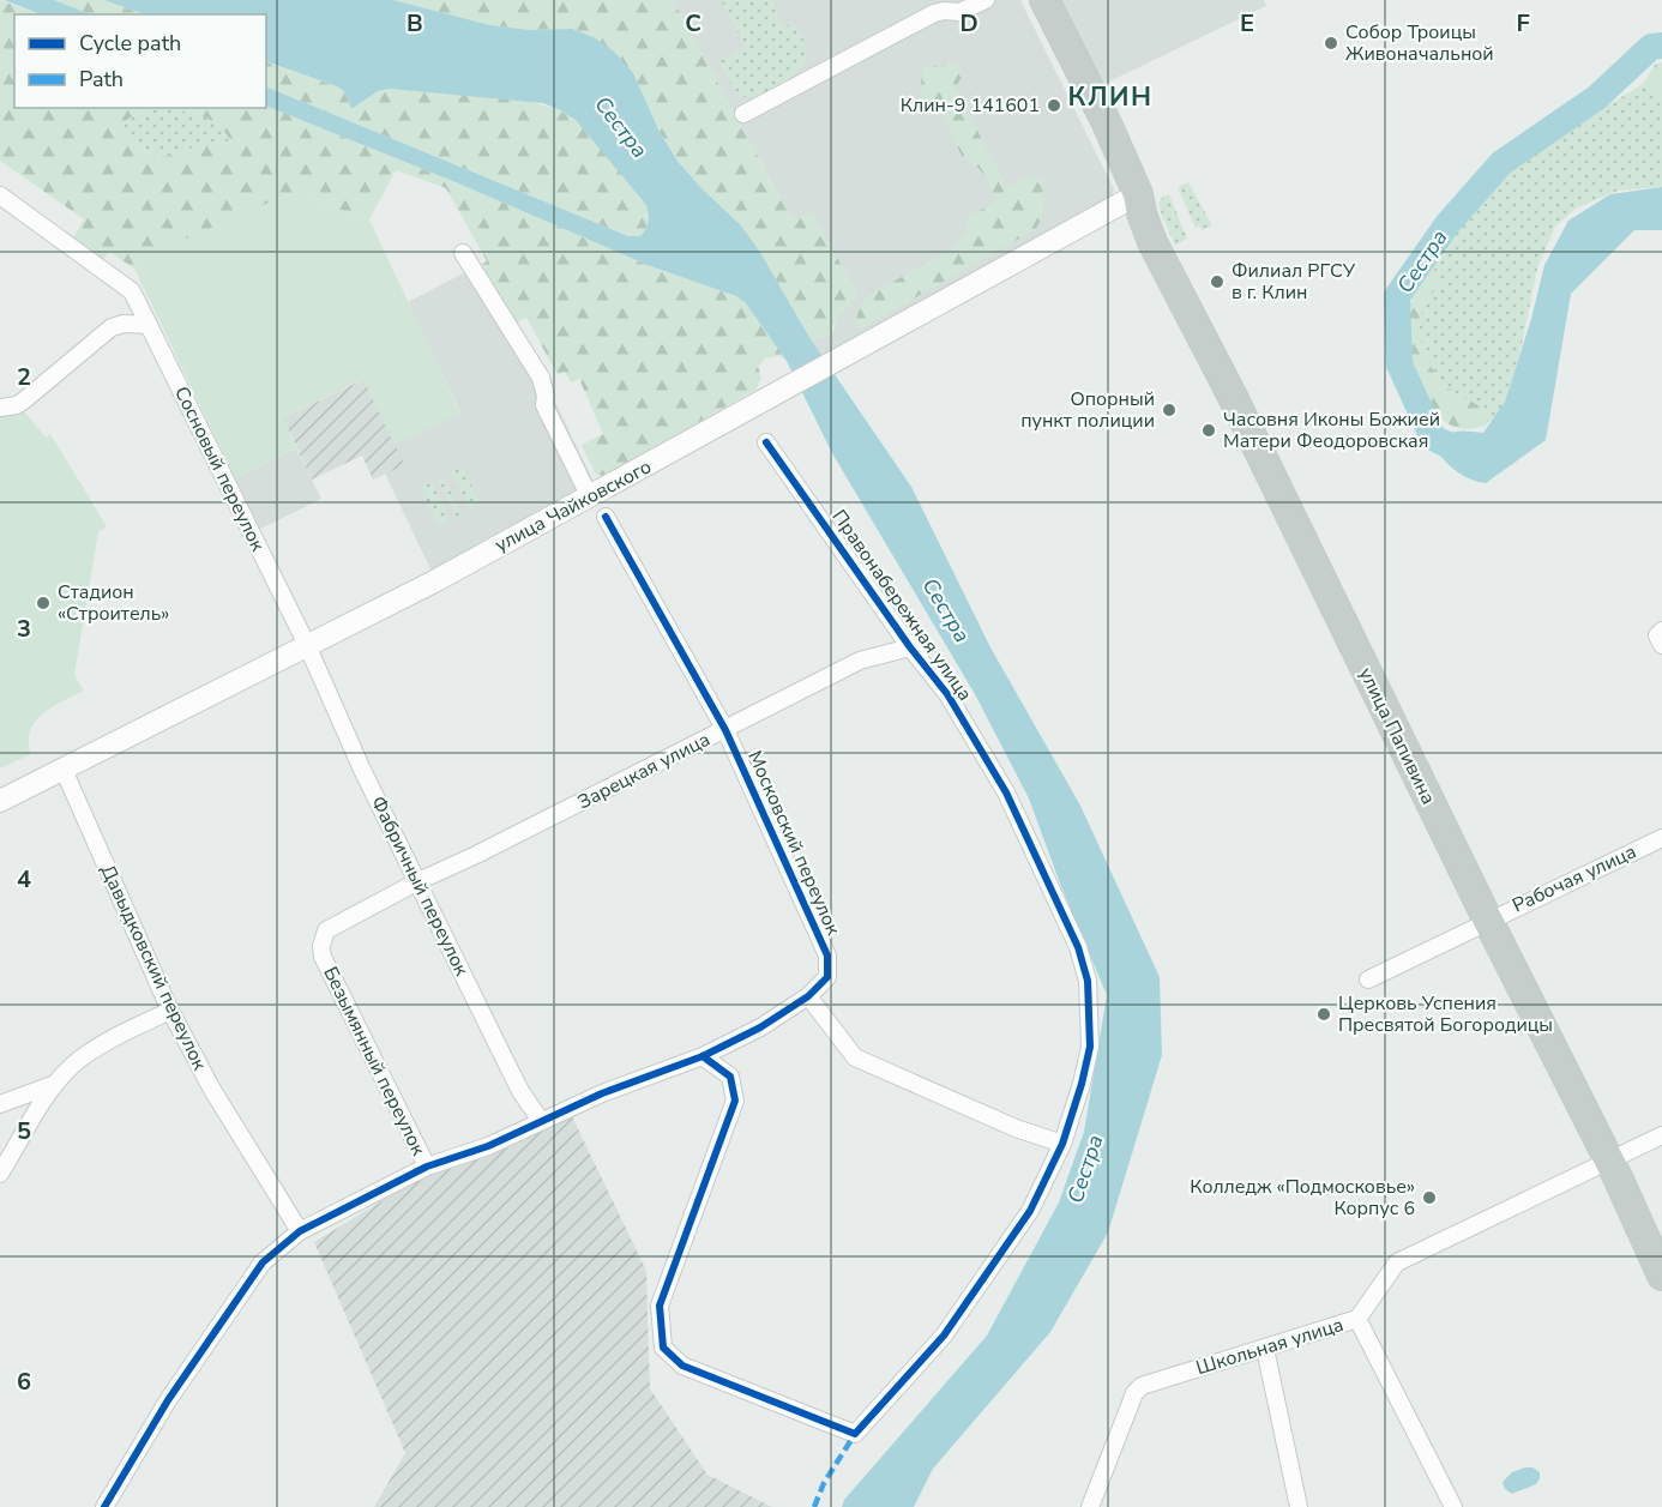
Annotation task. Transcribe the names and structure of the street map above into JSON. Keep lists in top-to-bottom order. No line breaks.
{"streets":{"highway":["улица Папивина"],"street":["Сосновый переулок","улица Чайковского","Правонабережная улица","Зарецкая улица","Московский переулок","Рабочая улица","Фабричный переулок","Давыдковский переулок","Безымянный переулок","Школьная улица"]},"crossings":[["Сосновый переулок","улица Чайковского"],["Сосновый переулок","Фабричный переулок"],["улица Чайковского","улица Папивина"],["улица Чайковского","Фабричный переулок"],["улица Чайковского","Давыдковский переулок"],["Правонабережная улица","Зарецкая улица"],["Правонабережная улица","Московский переулок"],["улица Папивина","Рабочая улица"],["улица Папивина","Школьная улица"],["Зарецкая улица","Московский переулок"],["Зарецкая улица","Фабричный переулок"],["Зарецкая улица","Безымянный переулок"],["Московский переулок","Фабричный переулок"],["Московский переулок","Давыдковский переулок"],["Московский переулок","Безымянный переулок"],["Фабричный переулок","Безымянный переулок"]],"districts":["КЛИН"],"water":["Сестра"],"places":["Собор Троицы Живоначальной","Клин-9 141601","Филиал РГСУ в г. Клин","Опорный пункт полиции","Часовня Иконы Божией Матери Феодоровская","Стадион «Строитель»","Церковь Успения Пресвятой Богородицы","Колледж «Подмосковье» Корпус 6"],"legend":["Cycle path","Path"],"grid":{"columns":["B","C","D","E","F"],"rows":["2","3","4","5","6"]}}
